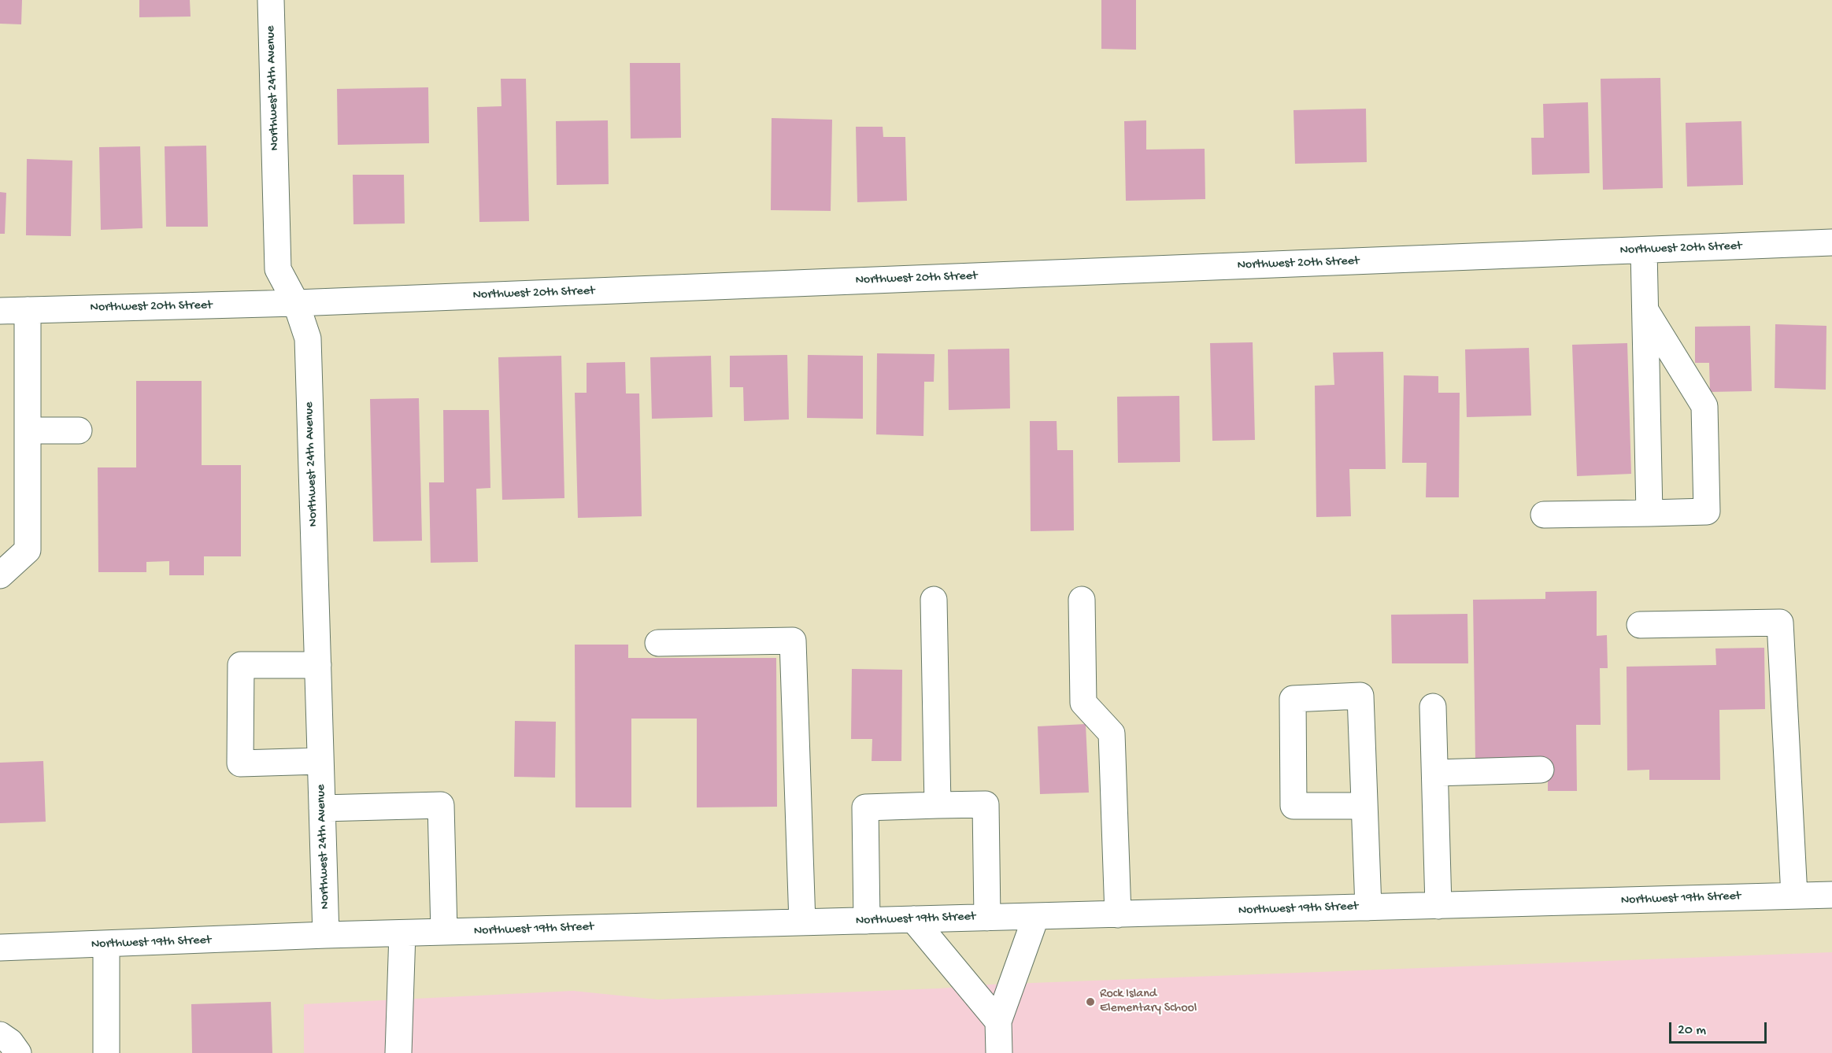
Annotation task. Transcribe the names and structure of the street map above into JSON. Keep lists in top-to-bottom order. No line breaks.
{"streets":{"street":["Northwest 24th Avenue","Northwest 20th Street","Northwest 19th Street"]},"crossings":[["Northwest 24th Avenue","Northwest 20th Street"],["Northwest 24th Avenue","Northwest 19th Street"]],"places":["Rock Island Elementary School"],"scale_bar":"20 m"}
